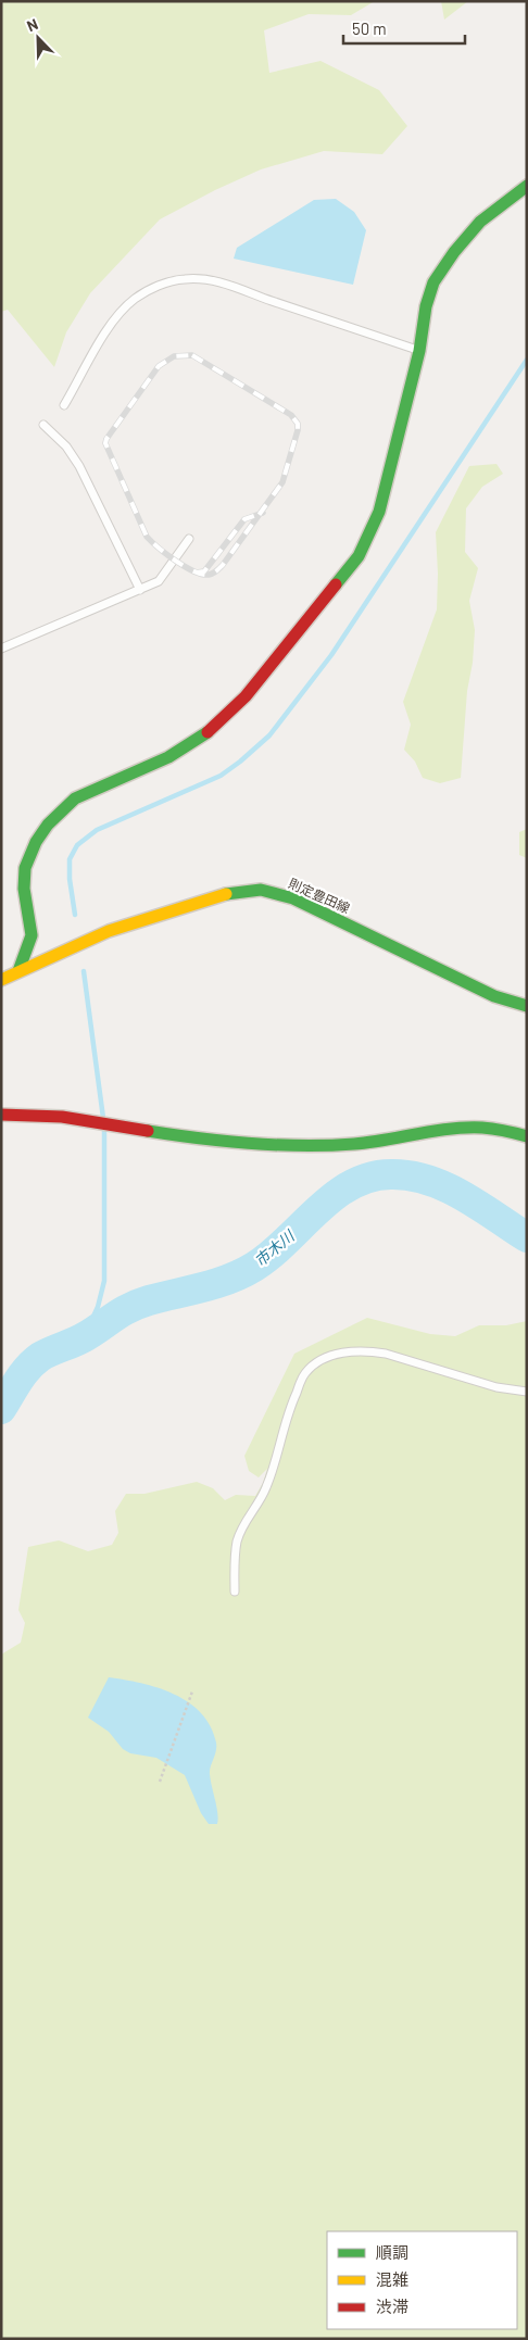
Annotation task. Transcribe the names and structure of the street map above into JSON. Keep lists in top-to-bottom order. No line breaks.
{"streets":{"street":["則定豊田線"]},"water":["市木川"],"legend":["順調","混雑","渋滞"],"scale_bar":"50 m","north":"top left"}
